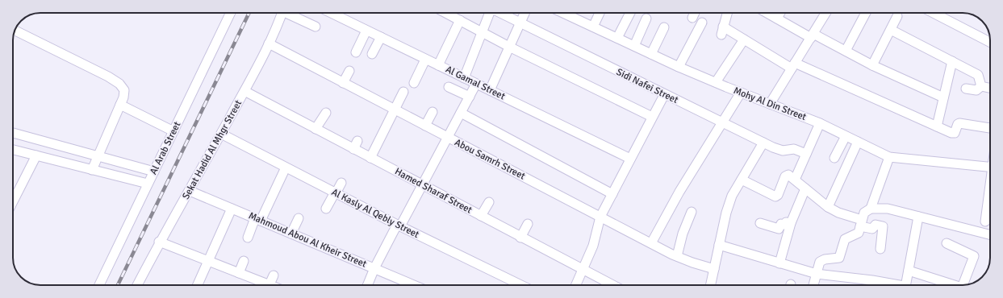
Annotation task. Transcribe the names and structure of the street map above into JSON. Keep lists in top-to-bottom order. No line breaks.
{"streets":{"street":["Al Gamal Street","Sidi Nafei Street","Mohy Al Din Street","Al Arab Street","Sekat Hadid Al Mhgr Street","Abou Samrh Street","Hamed Sharaf Street","Al Kasly Al Qebly Street","Mahmoud Abou Al Kheir Street"]},"crossings":[["Sekat Hadid Al Mhgr Street","Abou Samrh Street"],["Sekat Hadid Al Mhgr Street","Hamed Sharaf Street"],["Sekat Hadid Al Mhgr Street","Al Kasly Al Qebly Street"],["Sekat Hadid Al Mhgr Street","Mahmoud Abou Al Kheir Street"]]}
